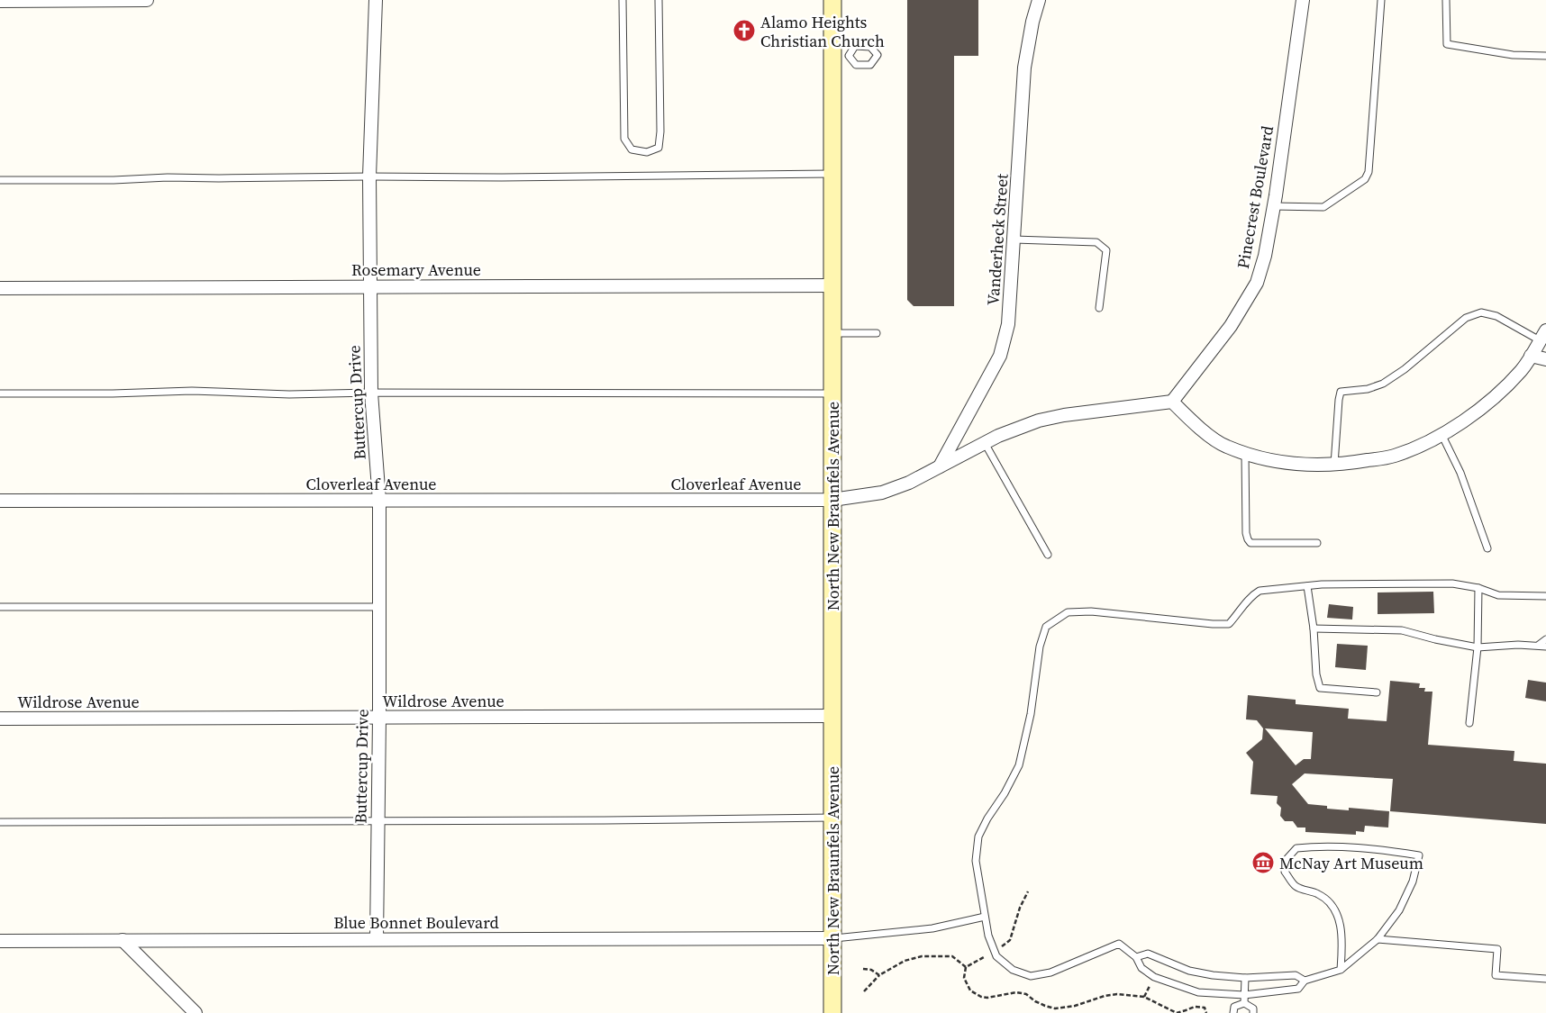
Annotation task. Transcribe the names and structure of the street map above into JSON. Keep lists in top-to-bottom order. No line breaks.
{"streets":{"street":["Pinecrest Boulevard","Vanderheck Street","Rosemary Avenue","Buttercup Drive","Cloverleaf Avenue","North New Braunfels Avenue","Wildrose Avenue","Blue Bonnet Boulevard"]},"crossings":[["Pinecrest Boulevard","Cloverleaf Avenue"],["Vanderheck Street","Cloverleaf Avenue"],["Rosemary Avenue","Buttercup Drive"],["Rosemary Avenue","North New Braunfels Avenue"],["Buttercup Drive","Cloverleaf Avenue"],["Buttercup Drive","Wildrose Avenue"],["Buttercup Drive","Blue Bonnet Boulevard"],["Cloverleaf Avenue","North New Braunfels Avenue"],["North New Braunfels Avenue","Wildrose Avenue"],["North New Braunfels Avenue","Blue Bonnet Boulevard"]],"places":{"church":["Alamo Heights Christian Church"],"museum":["McNay Art Museum"]}}
